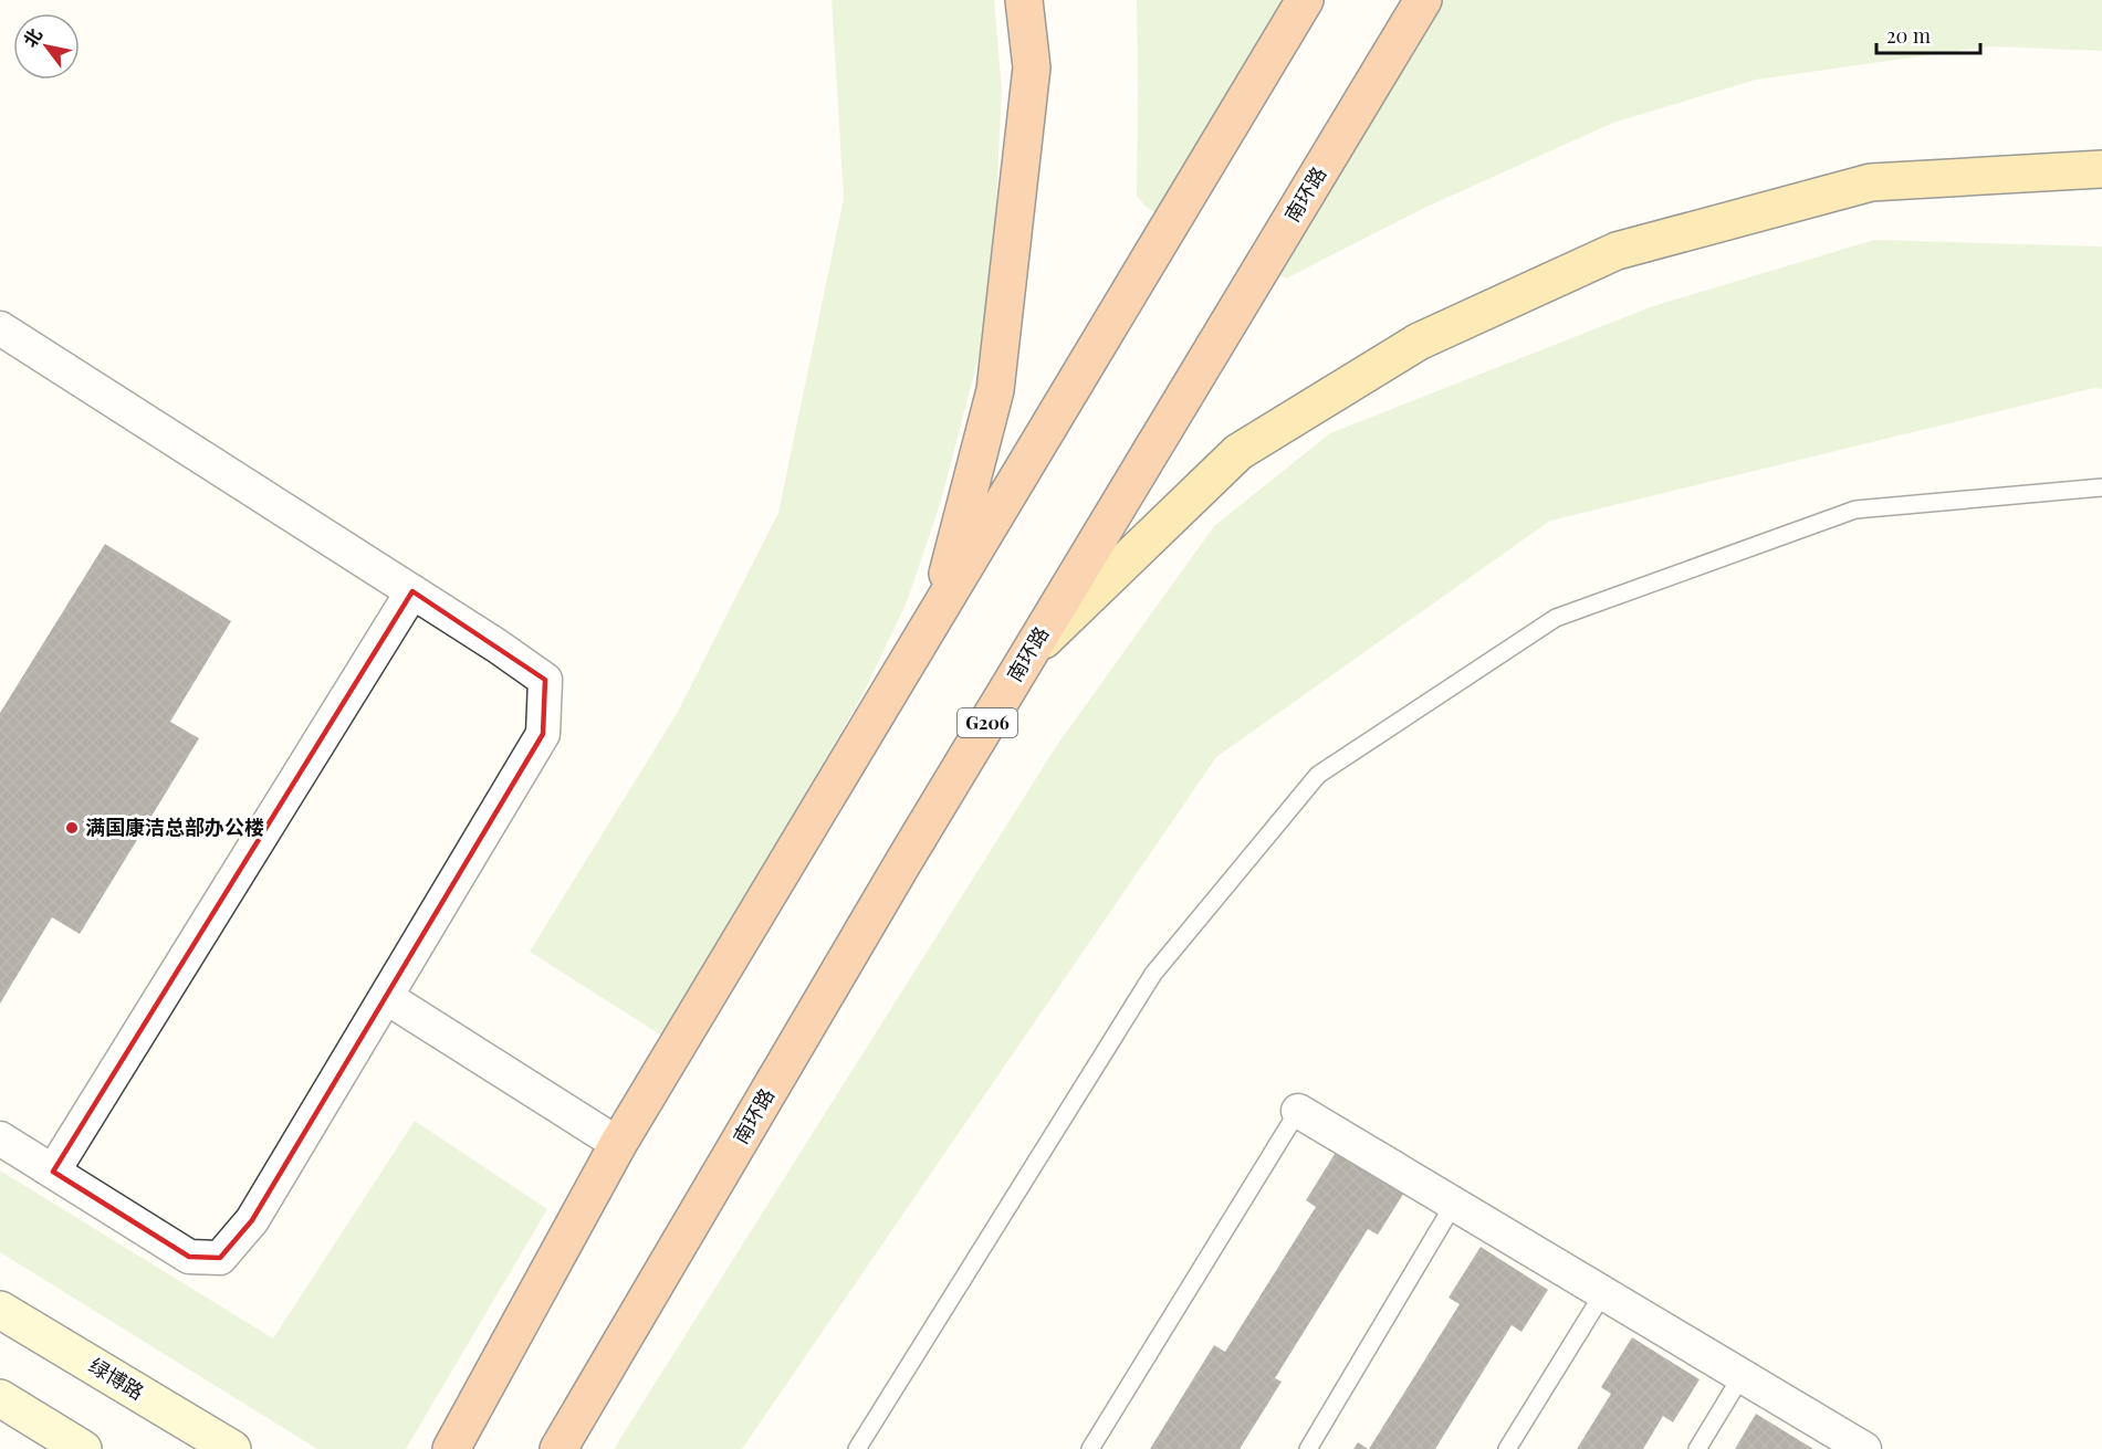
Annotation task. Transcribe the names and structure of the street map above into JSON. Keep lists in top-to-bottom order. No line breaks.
{"streets":{"highway":["南环路","G206"],"main road":["绿博路"]},"places":["满国康洁总部办公楼"],"scale_bar":"20 m","north":"top left"}
